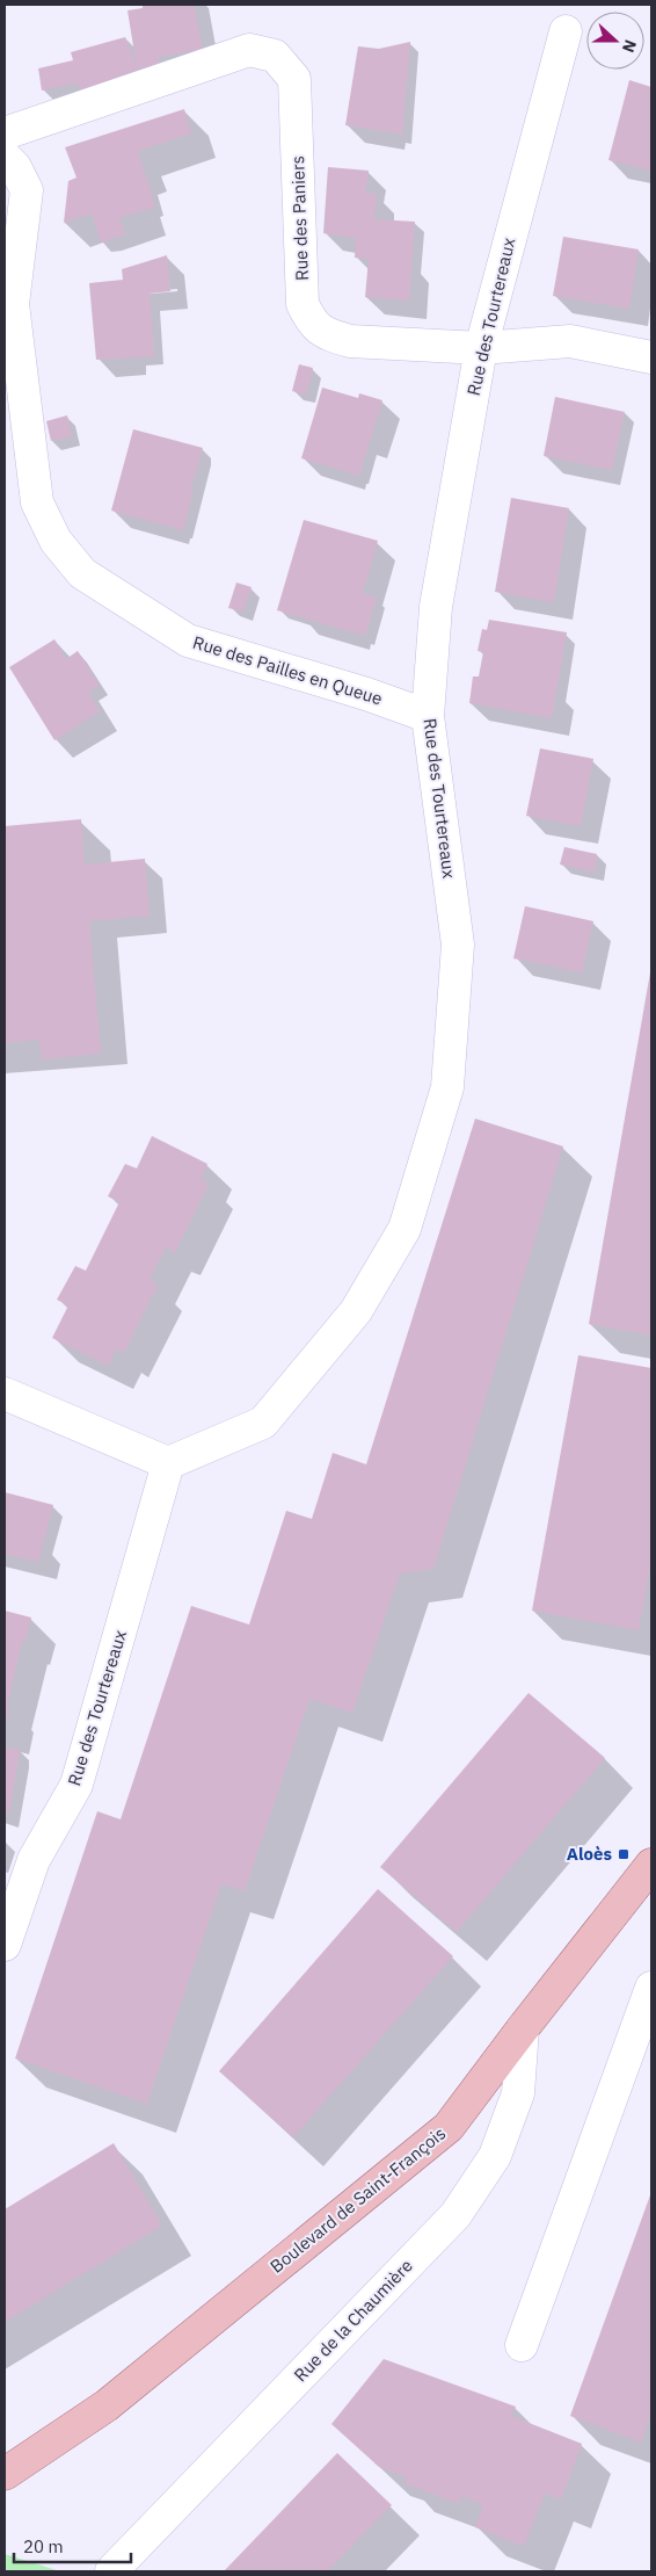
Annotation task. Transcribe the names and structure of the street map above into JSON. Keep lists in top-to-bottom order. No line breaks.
{"streets":{"main road":["Boulevard de Saint-François"],"street":["Rue des Paniers","Rue des Tourtereaux","Rue des Pailles en Queue","Rue de la Chaumière"]},"crossings":[["Rue des Paniers","Rue des Tourtereaux"],["Rue des Tourtereaux","Rue des Pailles en Queue"],["Boulevard de Saint-François","Rue de la Chaumière"]],"places":{"transit":["Aloès"]},"scale_bar":"20 m","north":"right"}
